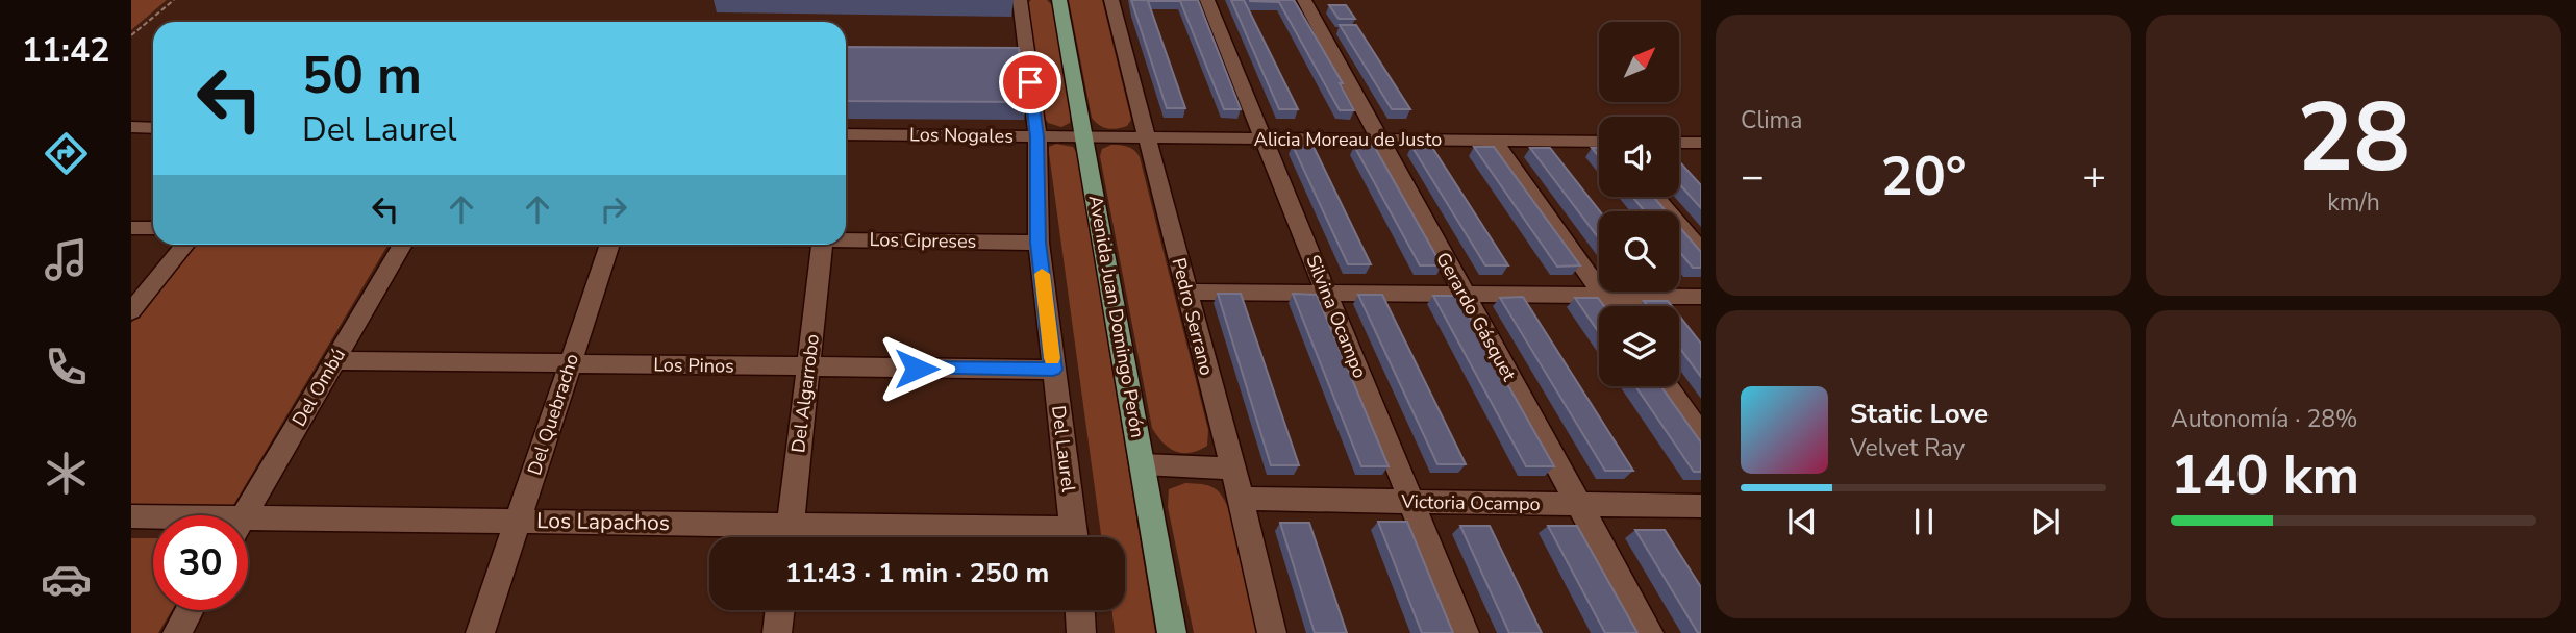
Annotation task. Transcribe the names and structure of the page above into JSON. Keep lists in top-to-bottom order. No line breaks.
{"streets":{"main road":["Avenida Juan Domingo Perón"],"street":["Los Nogales","Alicia Moreau de Justo","Los Cipreses","Pedro Serrano","Silvina Ocampo","Gerardo Gásquet","Los Pinos","Del Ombú","Del Algarrobo","Del Quebracho","Del Laurel","Victoria Ocampo","Los Lapachos"]},"crossings":[["Los Nogales","Alicia Moreau de Justo"],["Los Nogales","Avenida Juan Domingo Perón"],["Los Nogales","Del Laurel"],["Alicia Moreau de Justo","Avenida Juan Domingo Perón"],["Alicia Moreau de Justo","Pedro Serrano"],["Alicia Moreau de Justo","Silvina Ocampo"],["Alicia Moreau de Justo","Gerardo Gásquet"],["Los Cipreses","Del Laurel"],["Pedro Serrano","Victoria Ocampo"],["Silvina Ocampo","Victoria Ocampo"],["Gerardo Gásquet","Victoria Ocampo"],["Los Pinos","Del Ombú"],["Los Pinos","Del Algarrobo"],["Los Pinos","Del Quebracho"],["Los Pinos","Del Laurel"],["Del Algarrobo","Los Lapachos"],["Del Quebracho","Los Lapachos"]],"north":"top right","page":{"tabs":"11:42","tile":["Clima",["28","km/h"],["Autonomía · 28%","140 km"]],"turn":["50 m","Del Laurel"],"heat":["−","20°","+"],"song":["Static Love","Velvet Ray"],"limit":"30","trip":"11:43 · 1 min · 250 m"}}
